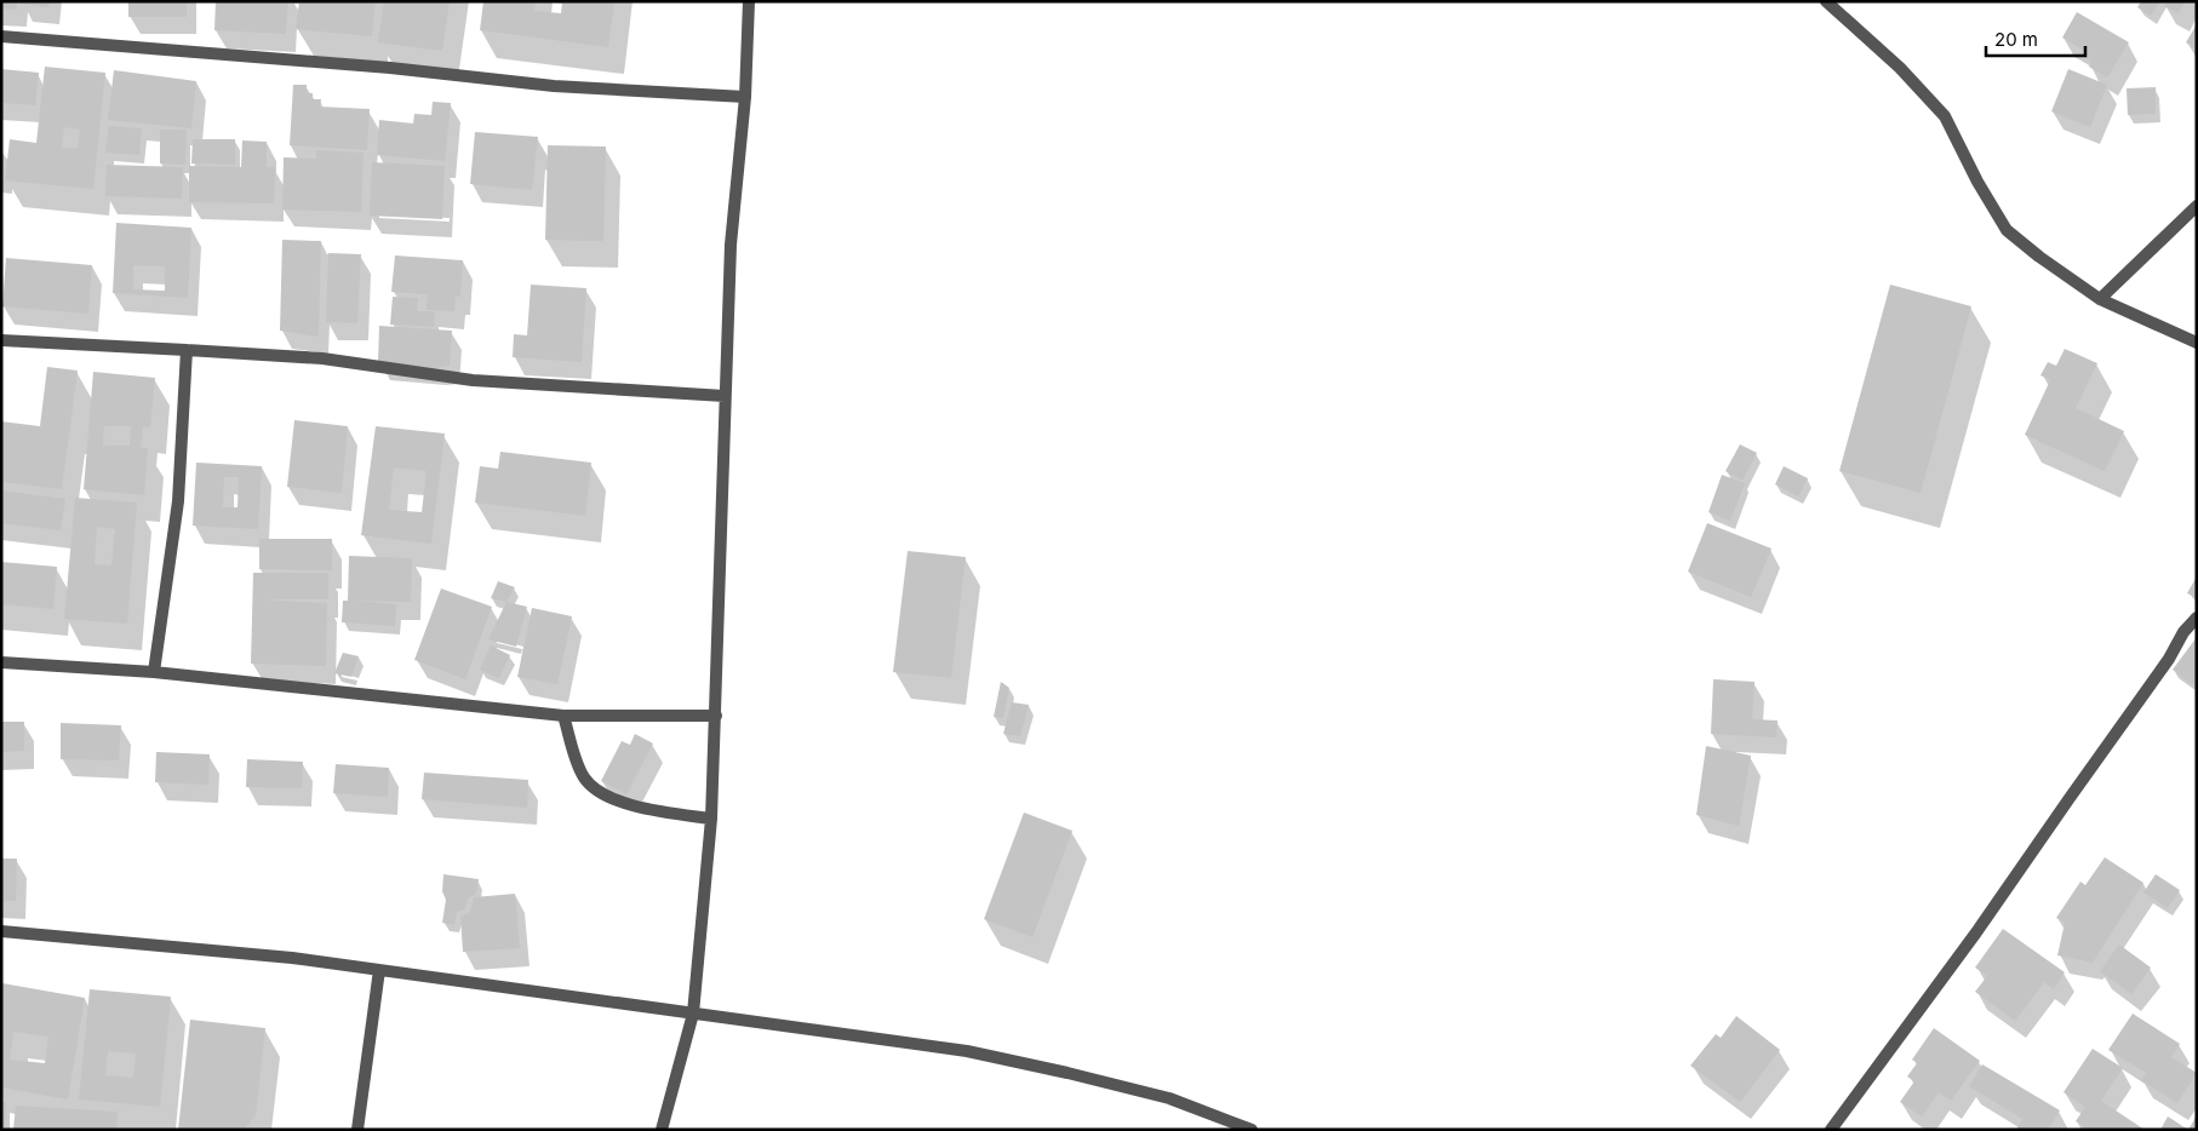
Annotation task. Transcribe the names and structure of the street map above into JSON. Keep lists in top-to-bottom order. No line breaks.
{"scale_bar":"20 m"}
